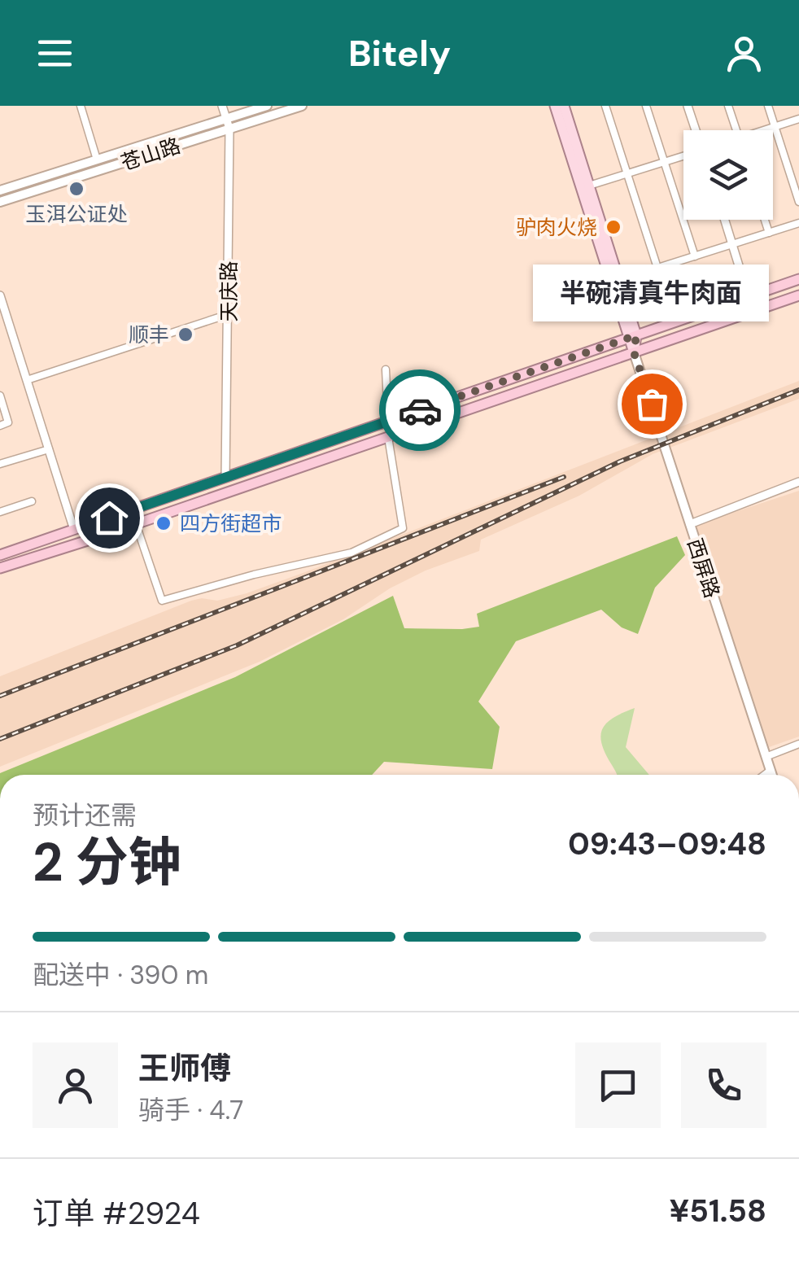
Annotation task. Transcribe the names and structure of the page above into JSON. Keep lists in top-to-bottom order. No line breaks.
{"streets":{"main road":["苍山路","西屏路"],"street":["天庆路"]},"crossings":[["苍山路","天庆路"]],"places":["玉洱公证处","驴肉火烧","顺丰","半碗清真牛肉面","四方街超市"],"page":{"header":"Bitely","bubble":"半碗清真牛肉面","heading":["2 分钟","预计还需","09:43–09:48"],"panel":["王师傅","骑手 · 4.7","订单 #2924","¥51.58"],"bar":"配送中 · 390 m"}}
